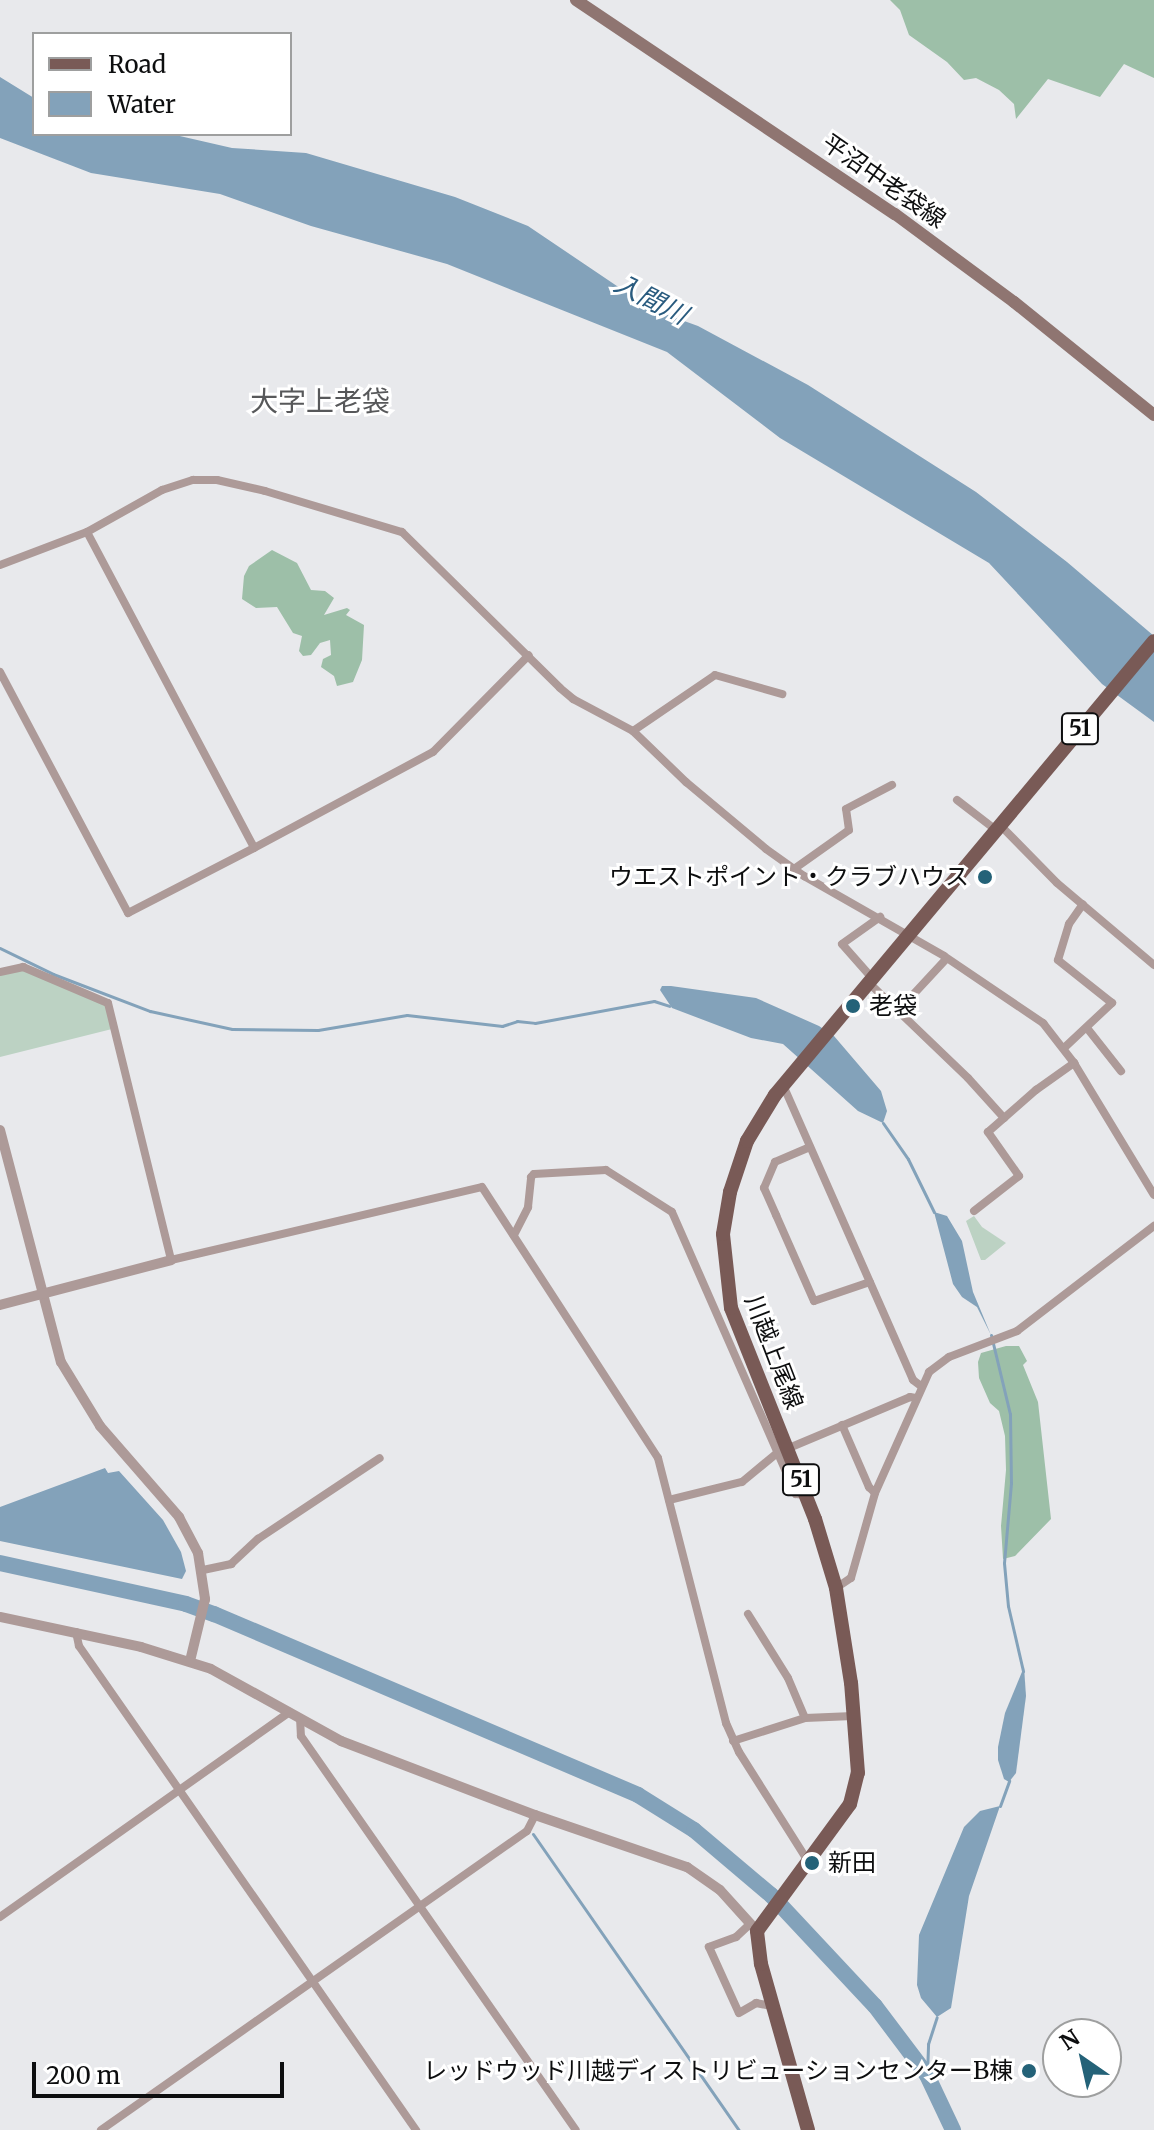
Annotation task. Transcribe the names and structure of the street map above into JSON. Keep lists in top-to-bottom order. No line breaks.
{"streets":{"main road":["平沼中老袋線","51","川越上尾線"]},"districts":["大字上老袋"],"water":["入間川"],"places":["ウエストポイント・クラブハウス","老袋","新田","レッドウッド川越ディストリビューションセンターB棟"],"legend":["Road","Water"],"scale_bar":"200 m","north":"top left"}
